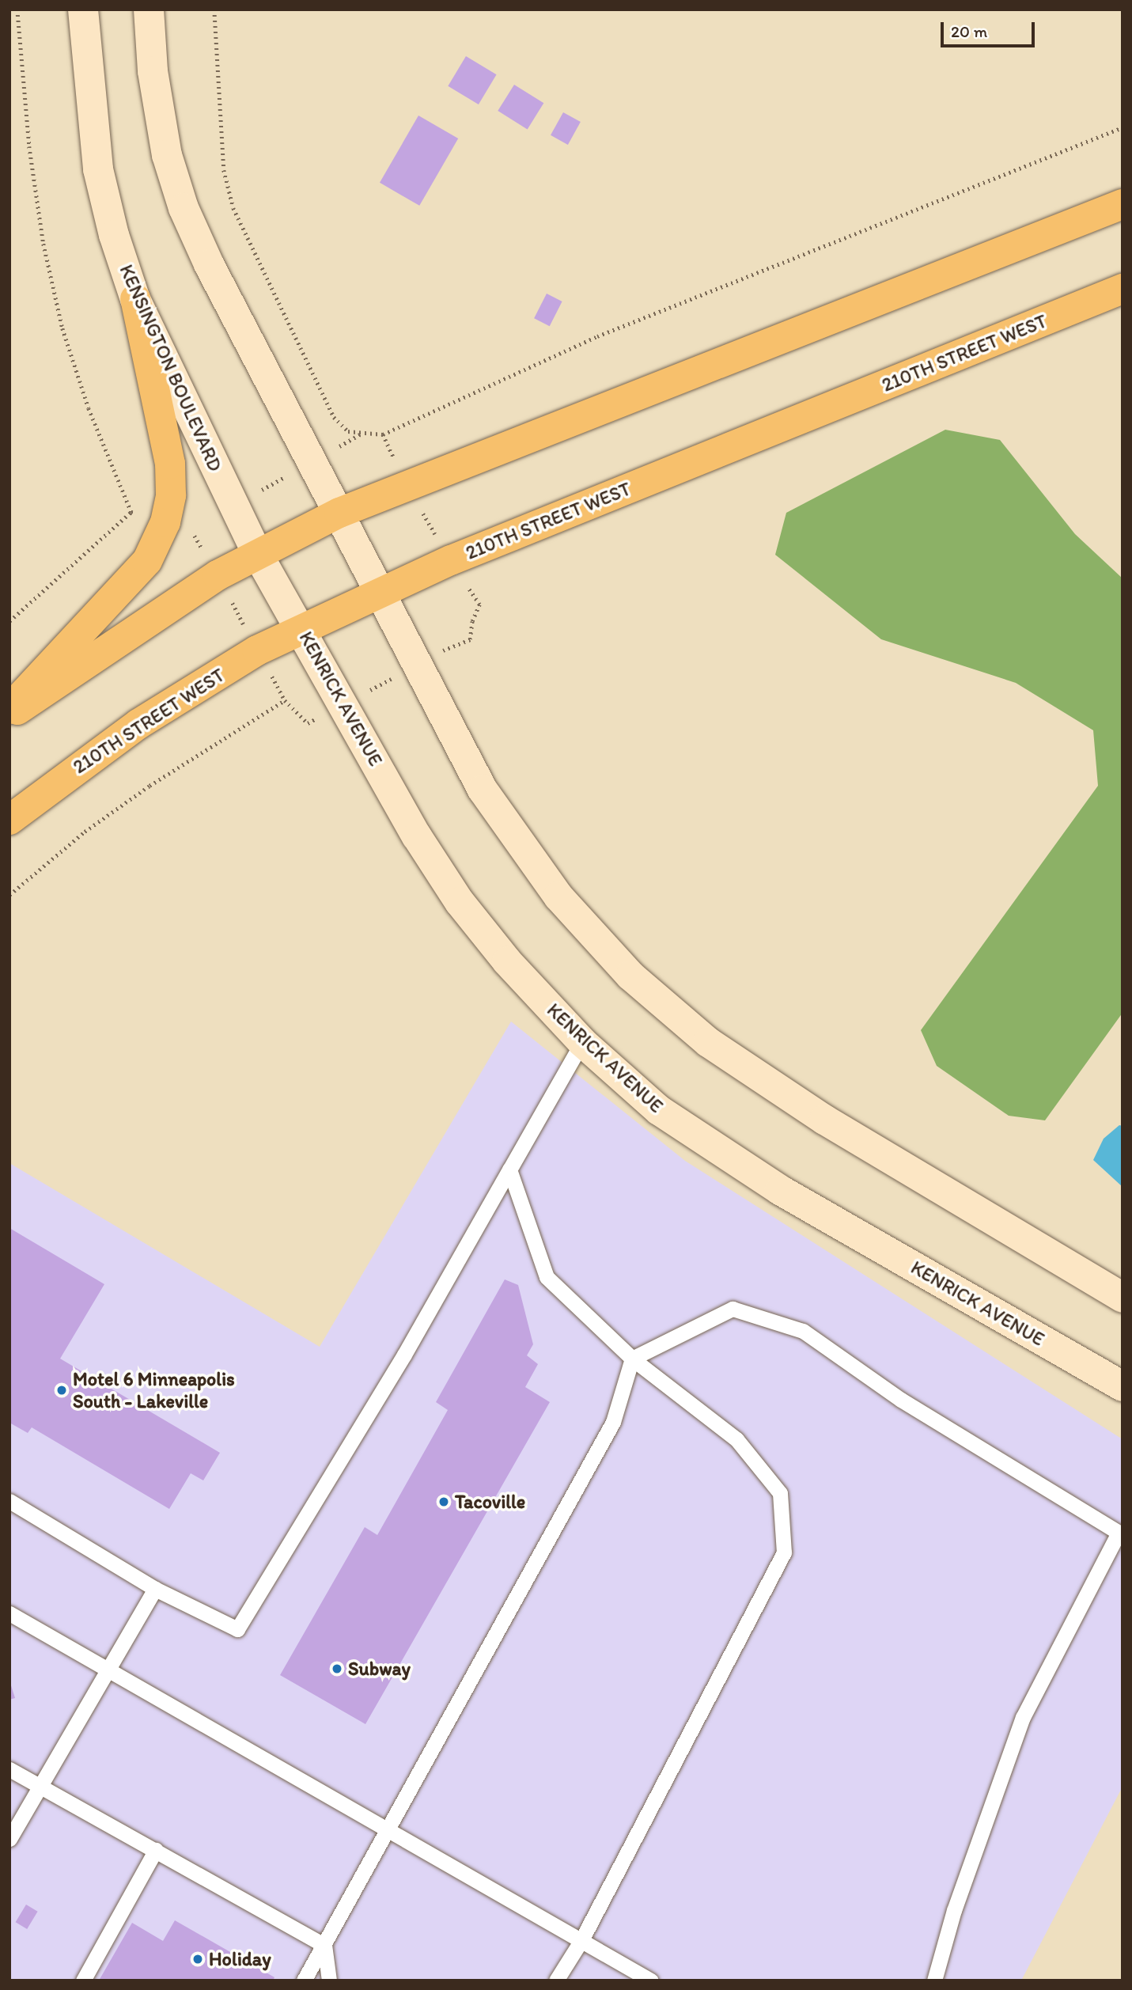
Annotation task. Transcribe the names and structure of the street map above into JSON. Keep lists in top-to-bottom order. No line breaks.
{"streets":{"main road":["210TH STREET WEST"],"street":["KENSINGTON BOULEVARD","KENRICK AVENUE"]},"crossings":[["210TH STREET WEST","KENRICK AVENUE"],["KENSINGTON BOULEVARD","KENRICK AVENUE"]],"places":["Motel 6 Minneapolis South - Lakeville","Tacoville","Subway","Holiday"],"scale_bar":"20 m"}
